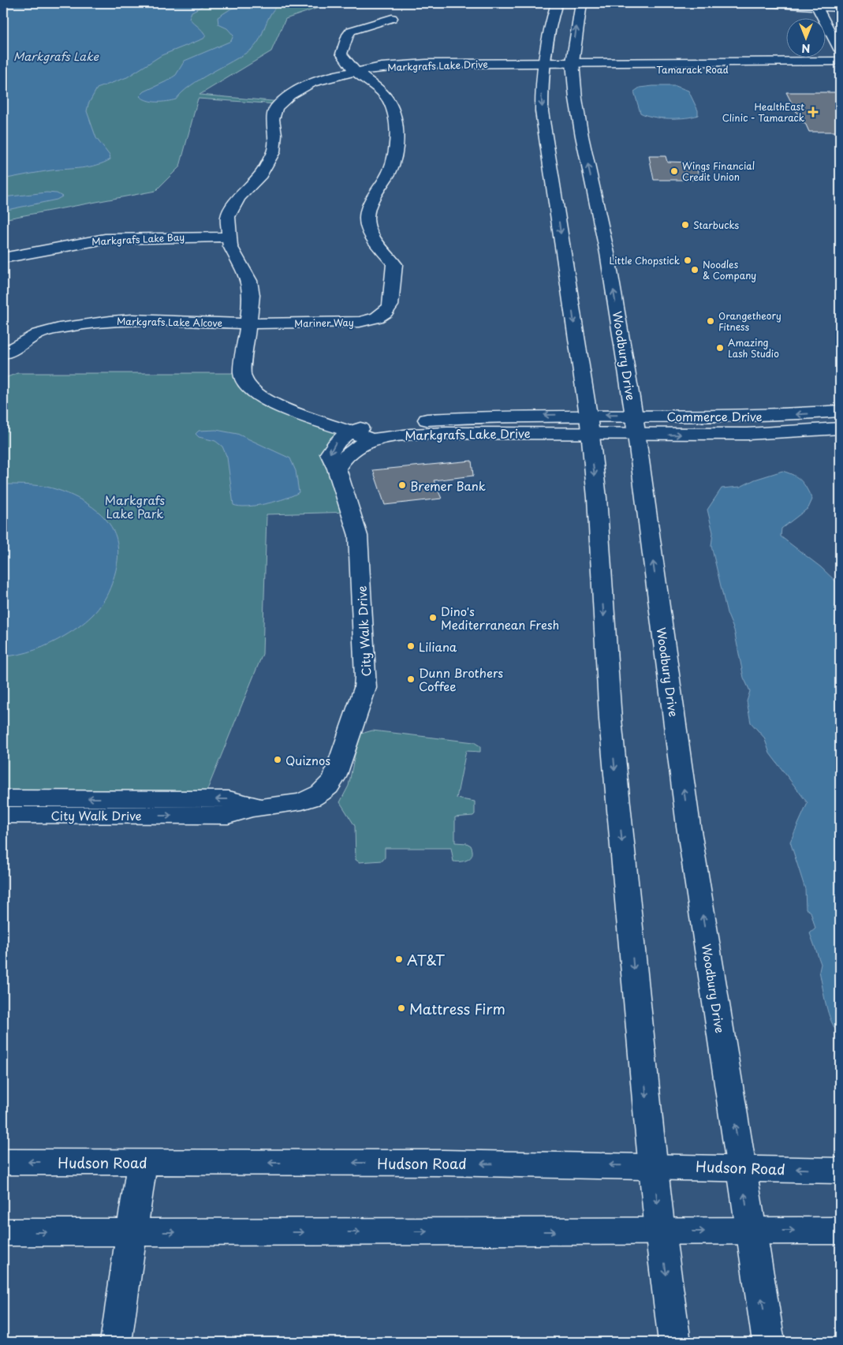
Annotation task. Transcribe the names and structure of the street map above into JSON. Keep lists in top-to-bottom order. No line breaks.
{"streets":{"street":["Markgrafs Lake Drive","Tamarack Road","Markgrafs Lake Bay","Markgrafs Lake Alcove","Mariner Way","Woodbury Drive","Commerce Drive","City Walk Drive","Hudson Road"]},"crossings":[["Markgrafs Lake Drive","Tamarack Road"],["Markgrafs Lake Drive","Markgrafs Lake Bay"],["Markgrafs Lake Drive","Markgrafs Lake Alcove"],["Markgrafs Lake Drive","Mariner Way"],["Markgrafs Lake Drive","Commerce Drive"],["Markgrafs Lake Drive","City Walk Drive"],["Tamarack Road","Woodbury Drive"],["Markgrafs Lake Alcove","Mariner Way"],["Woodbury Drive","Commerce Drive"],["Woodbury Drive","Hudson Road"]],"water":["Markgrafs Lake"],"parks":["Markgrafs Lake Park"],"places":{"health":["HealthEast Clinic - Tamarack"],"other":["Wings Financial Credit Union","Starbucks","Little Chopstick","Noodles & Company","Orangetheory Fitness","Amazing Lash Studio","Bremer Bank","Dino's Mediterranean Fresh","Liliana","Dunn Brothers Coffee","Quiznos","AT&T","Mattress Firm"]},"north":"bottom"}
